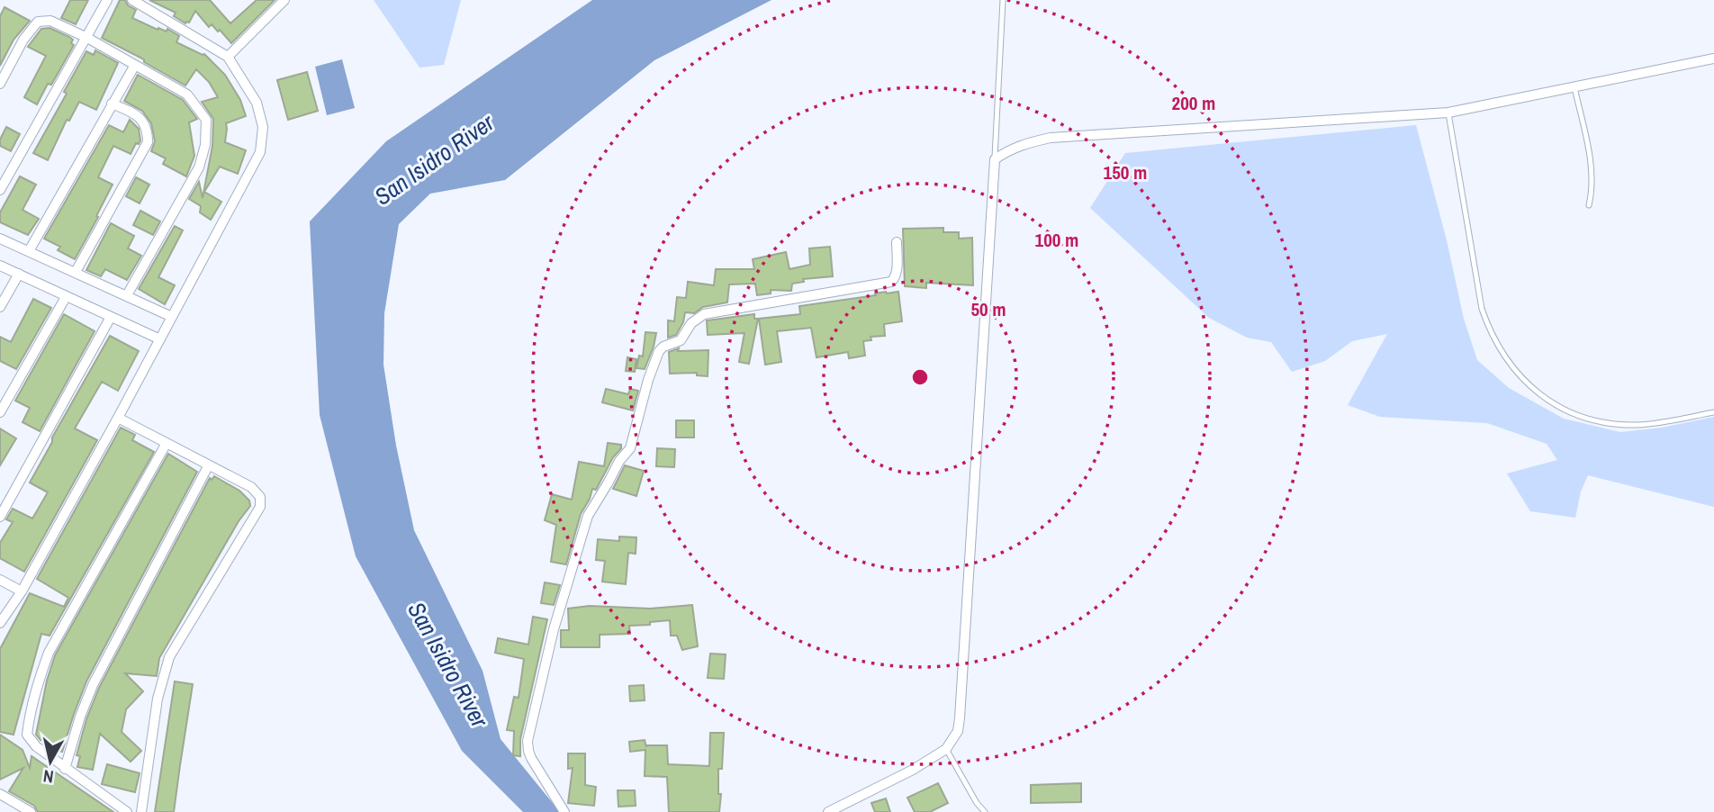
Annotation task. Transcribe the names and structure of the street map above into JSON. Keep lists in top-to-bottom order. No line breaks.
{"water":["San Isidro River"],"north":"bottom","rings":["200 m","150 m","100 m","50 m"]}
